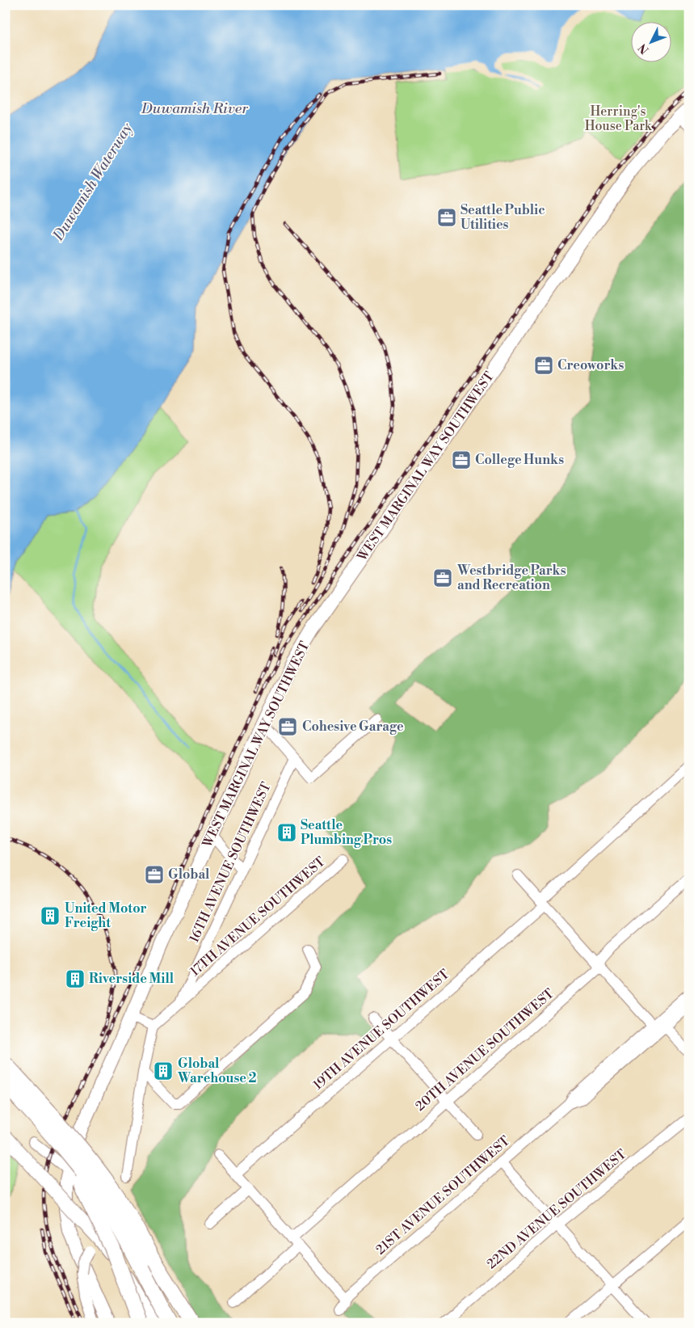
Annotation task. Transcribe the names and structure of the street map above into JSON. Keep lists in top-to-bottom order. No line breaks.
{"streets":{"main road":["WEST MARGINAL WAY SOUTHWEST"],"street":["16TH AVENUE SOUTHWEST","17TH AVENUE SOUTHWEST","19TH AVENUE SOUTHWEST","20TH AVENUE SOUTHWEST","21ST AVENUE SOUTHWEST","22ND AVENUE SOUTHWEST"]},"crossings":[["16TH AVENUE SOUTHWEST","17TH AVENUE SOUTHWEST"]],"water":["Duwamish River","Duwamish Waterway"],"parks":["Herring's House Park"],"places":{"office":["Seattle Public Utilities","Creoworks","College Hunks","Westbridge Parks and Recreation","Cohesive Garage","Global"],"building":["Seattle Plumbing Pros","United Motor Freight","Riverside Mill","Global Warehouse 2"]},"north":"bottom left"}
